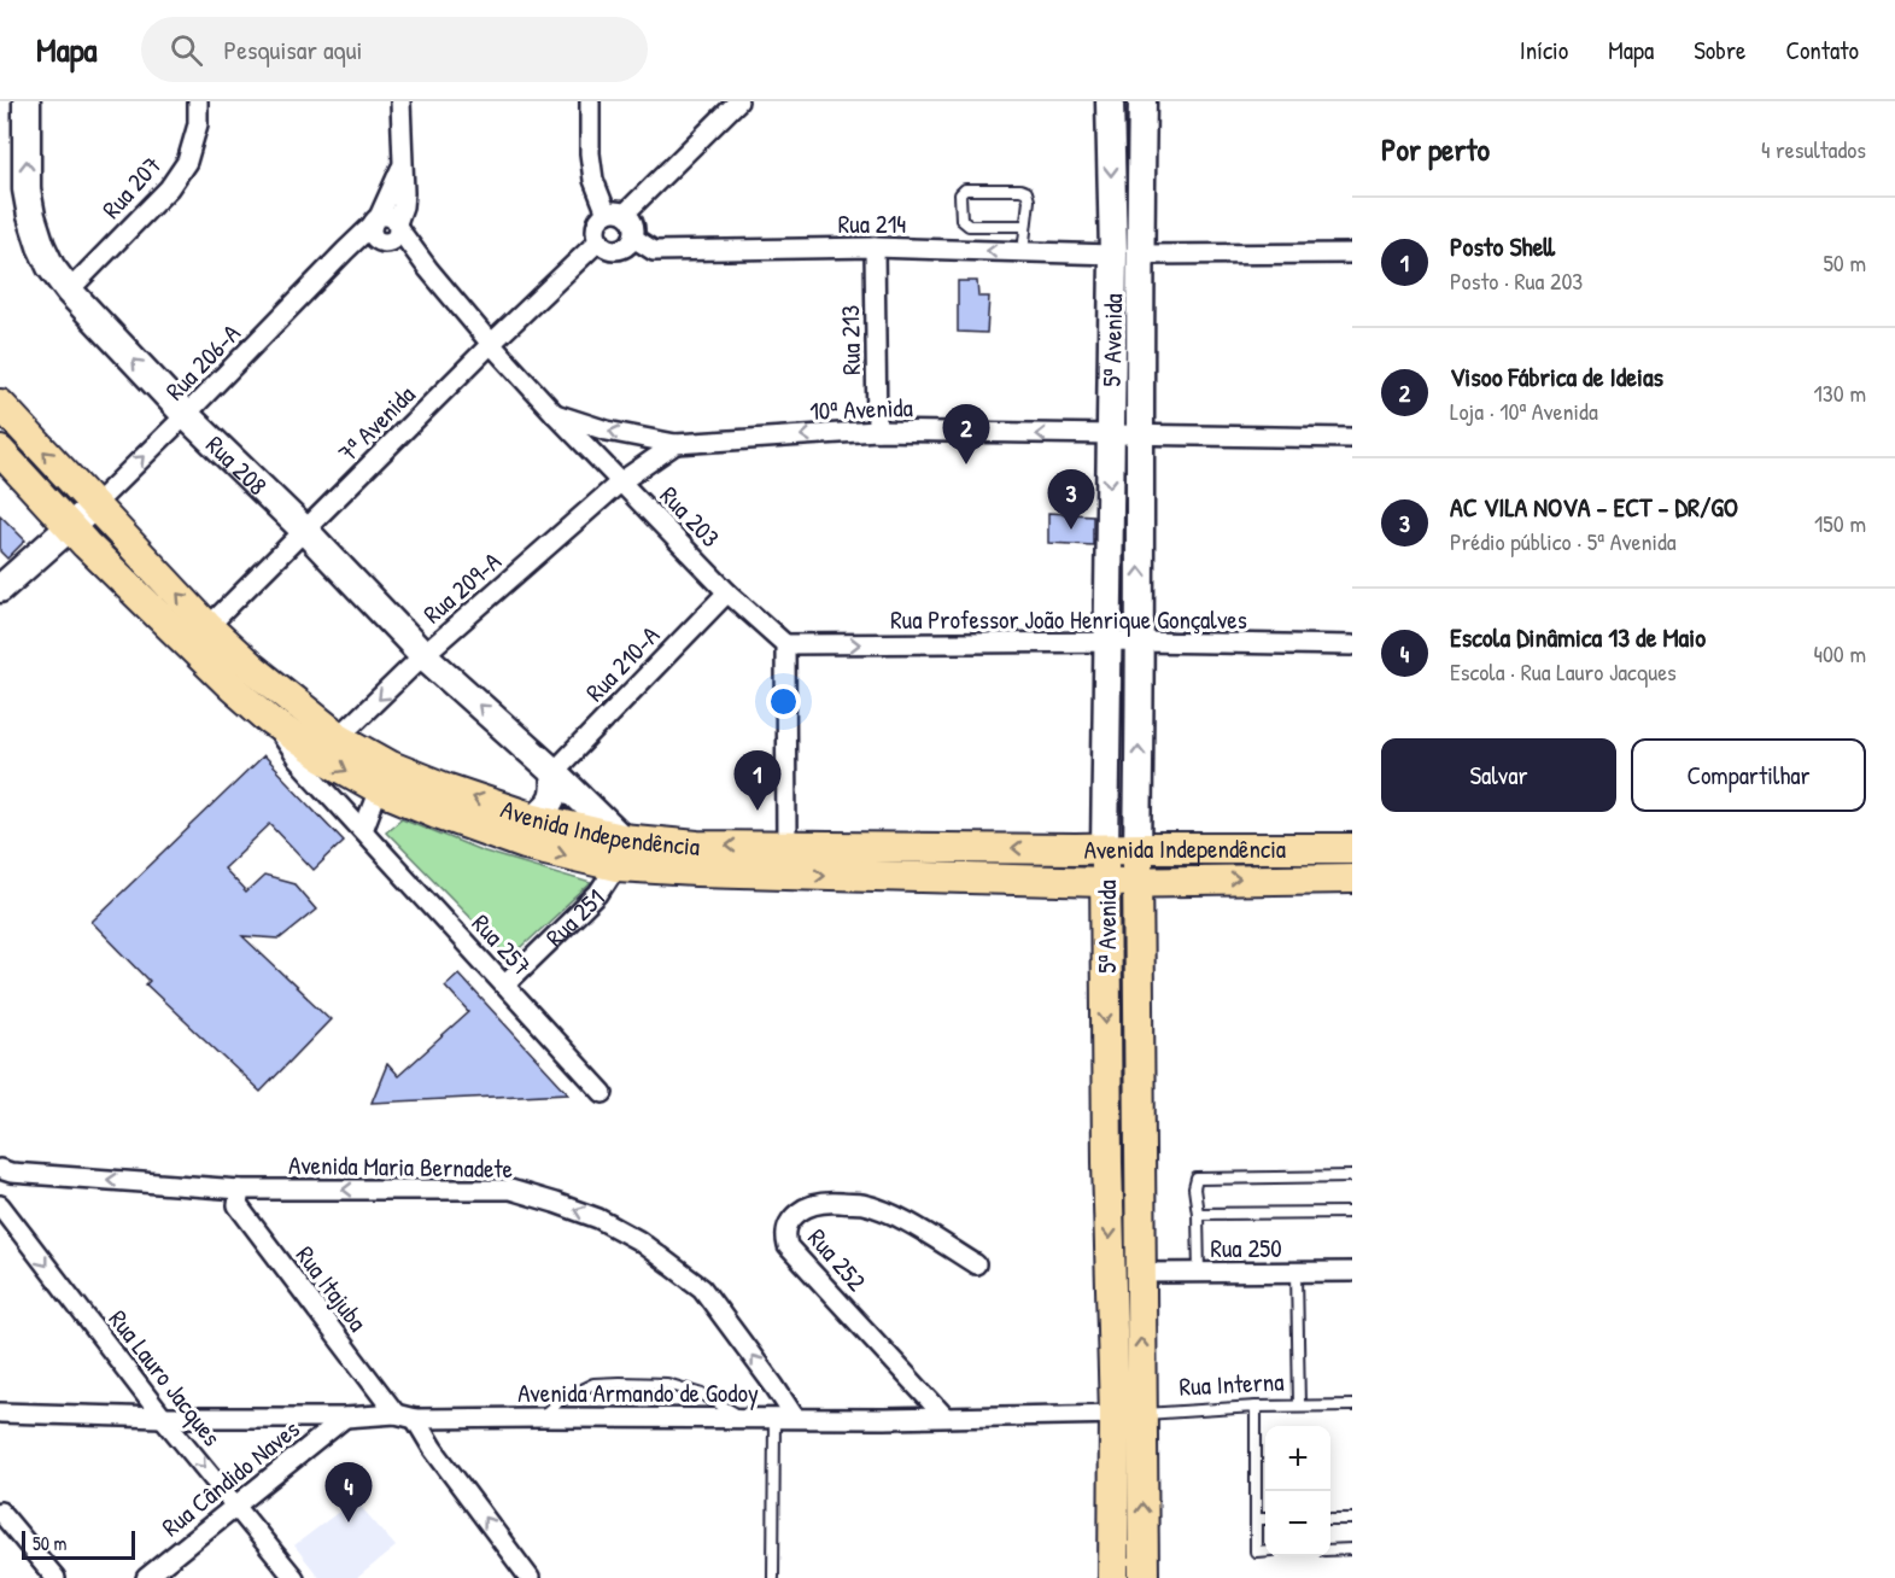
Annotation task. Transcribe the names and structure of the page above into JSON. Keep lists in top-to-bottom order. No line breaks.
{"streets":{"main road":["5ª Avenida","Rua 208","Avenida Independência"],"street":["Rua 207","Rua 214","Rua 213","Rua 206-A","10ª Avenida","7ª Avenida","Rua 203","Rua 209-A","Rua Professor João Henrique Gonçalves","Rua 210-A","Rua 251","Rua 257","Avenida Maria Bernadete","Rua 250","Rua 252","Rua Itajuba","Rua Lauro Jacques","Avenida Armando de Godoy","Rua Cândido Naves"],"lane":["Rua Interna"]},"crossings":[["Rua 207","Rua 208"],["Rua 214","Rua 213"],["Rua 214","5ª Avenida"],["Rua 214","7ª Avenida"],["Rua 213","10ª Avenida"],["5ª Avenida","10ª Avenida"],["5ª Avenida","Rua Professor João Henrique Gonçalves"],["5ª Avenida","Avenida Independência"],["5ª Avenida","Rua 250"],["5ª Avenida","Rua Interna"],["5ª Avenida","Avenida Armando de Godoy"],["Rua 206-A","Rua 208"],["Rua 206-A","Rua 203"],["Rua 206-A","Avenida Independência"],["10ª Avenida","Rua 203"],["7ª Avenida","Rua 208"],["7ª Avenida","Rua 203"],["7ª Avenida","Avenida Independência"],["Rua 208","Rua 209-A"],["Rua 208","Rua 210-A"],["Rua 208","Avenida Independência"],["Rua 208","Rua 251"],["Rua 203","Rua 209-A"],["Rua 203","Rua Professor João Henrique Gonçalves"],["Rua 203","Rua 210-A"],["Rua 209-A","Avenida Independência"],["Avenida Independência","Rua 251"],["Avenida Independência","Rua 257"],["Rua 251","Rua 257"],["Avenida Maria Bernadete","Rua Itajuba"],["Avenida Maria Bernadete","Avenida Armando de Godoy"],["Rua 252","Avenida Armando de Godoy"],["Rua Itajuba","Avenida Armando de Godoy"],["Rua Lauro Jacques","Avenida Armando de Godoy"],["Rua Lauro Jacques","Rua Cândido Naves"],["Rua Interna","Avenida Armando de Godoy"],["Avenida Armando de Godoy","Rua Cândido Naves"]],"one_way":["10ª Avenida","Rua 208","Rua Professor João Henrique Gonçalves","Avenida Maria Bernadete","Rua Lauro Jacques"],"scale_bar":"50 m","page":{"header":"Mapa","search":"Pesquisar aqui","nav":["Início","Mapa","Sobre","Contato"],"heading":["Por perto","4 resultados"],"list":[{"mark":"1","name":"Posto Shell","note":"Posto · Rua 203","value":"50 m"},{"mark":"2","name":"Visoo Fábrica de Ideias","note":"Loja · 10ª Avenida","value":"130 m"},{"mark":"3","name":"AC VILA NOVA - ECT - DR/GO","note":"Prédio público · 5ª Avenida","value":"150 m"},{"mark":"4","name":"Escola Dinâmica 13 de Maio","note":"Escola · Rua Lauro Jacques","value":"400 m"}],"pins":["2","3","1","4"],"buttons":["Salvar","Compartilhar"],"map_buttons":["+","−"],"scale":"50 m"}}
